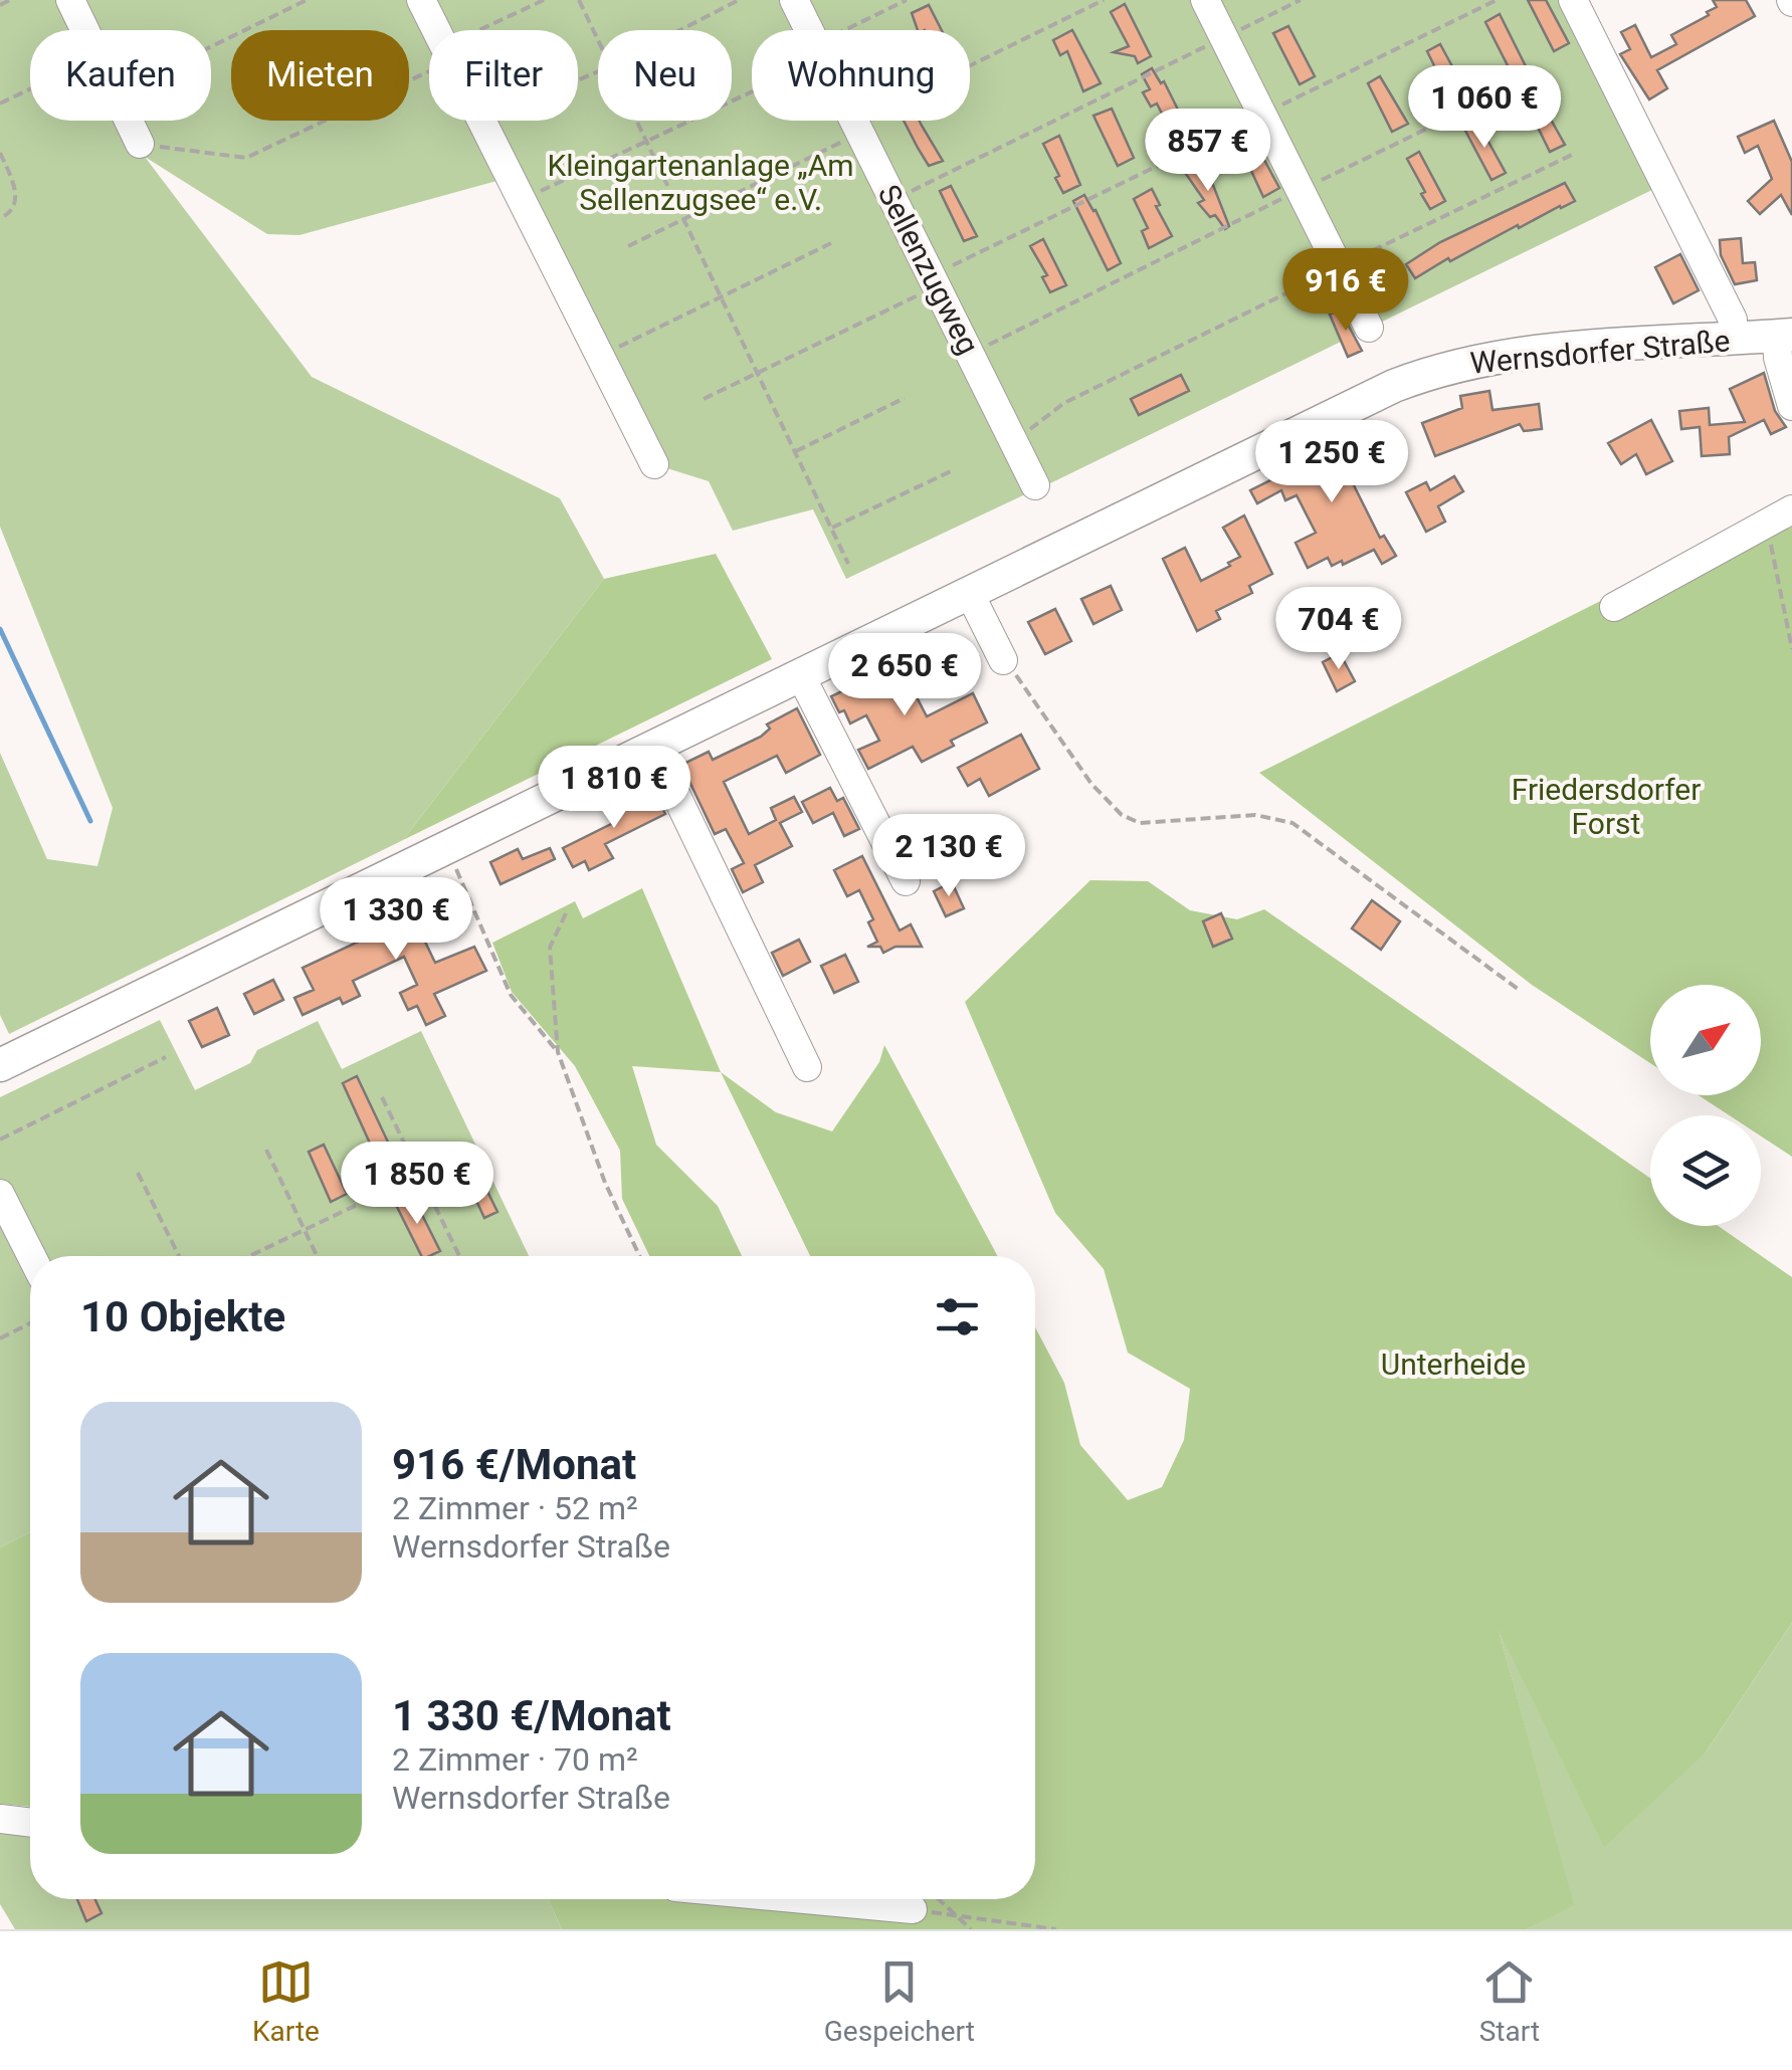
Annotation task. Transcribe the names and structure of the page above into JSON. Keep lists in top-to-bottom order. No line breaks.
{"streets":{"main road":["Wernsdorfer Straße"],"street":["Sellenzugweg"]},"parks":["Kleingartenanlage „Am Sellenzugsee“ e.V.","Friedersdorfer Forst","Unterheide"],"north":"top right","page":{"chip":["Kaufen","Mieten","Filter","Neu","Wohnung"],"price":["1 060 €","857 €","916 €","1 250 €","704 €","2 650 €","1 810 €","2 130 €","1 330 €","1 850 €"],"heading":"10 Objekte","list":[{"name":"916 €/Monat","note":"2 Zimmer · 52 m² · Wernsdorfer Straße"},{"name":"1 330 €/Monat","note":"2 Zimmer · 70 m² · Wernsdorfer Straße"}],"tabs":["Karte","Gespeichert","Start"]}}
